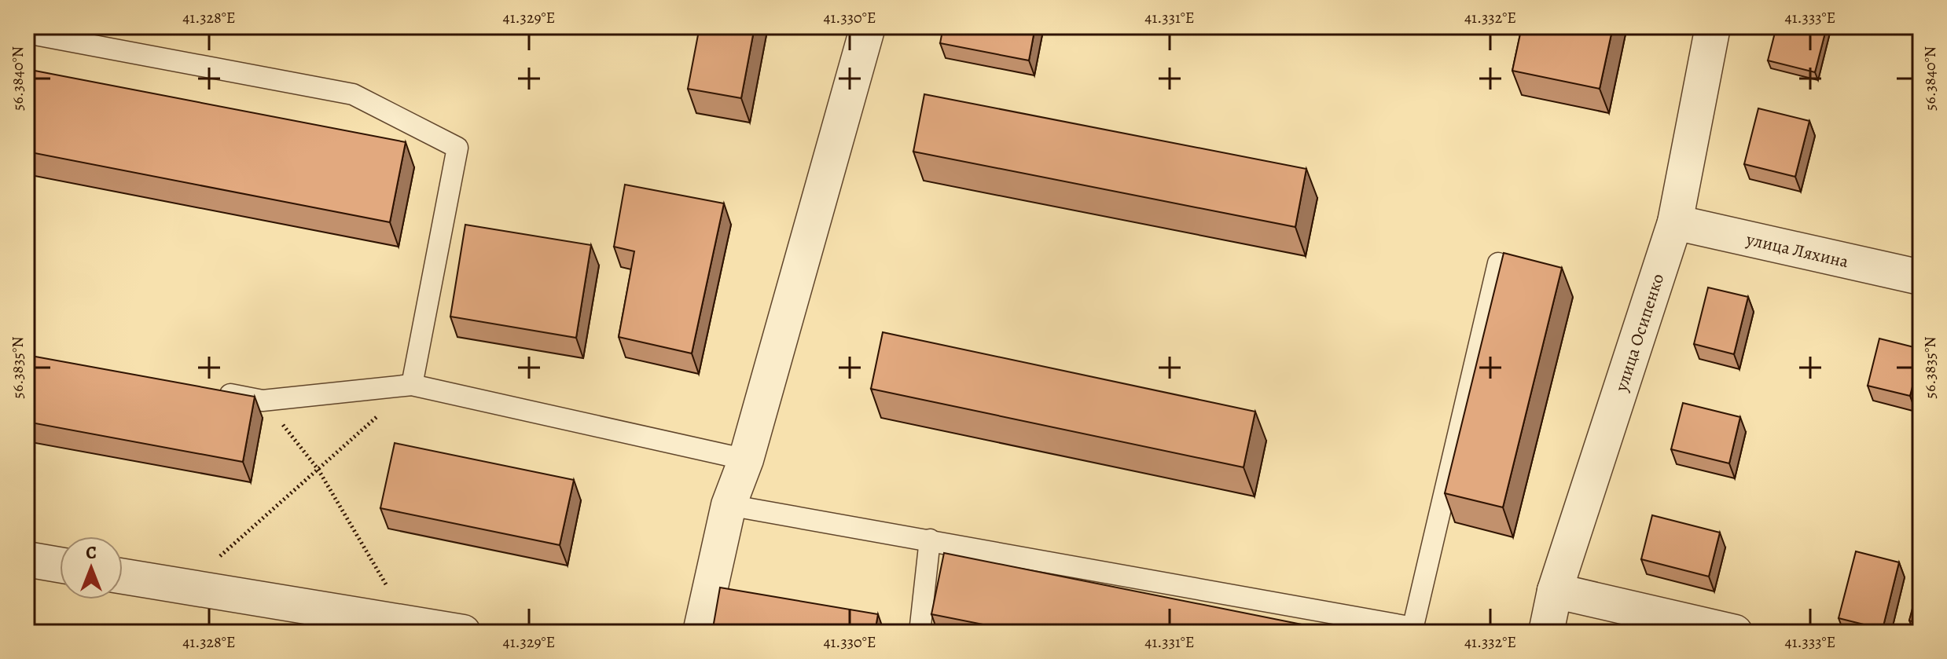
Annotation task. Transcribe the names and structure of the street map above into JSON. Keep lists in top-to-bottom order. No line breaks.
{"streets":{"street":["улица Ляхина","улица Осипенко"]},"crossings":[["улица Ляхина","улица Осипенко"]],"north":"top","coordinates":["41.328°E","41.329°E","41.330°E","41.331°E","41.332°E","41.333°E","56.3840°N","56.3835°N"]}
